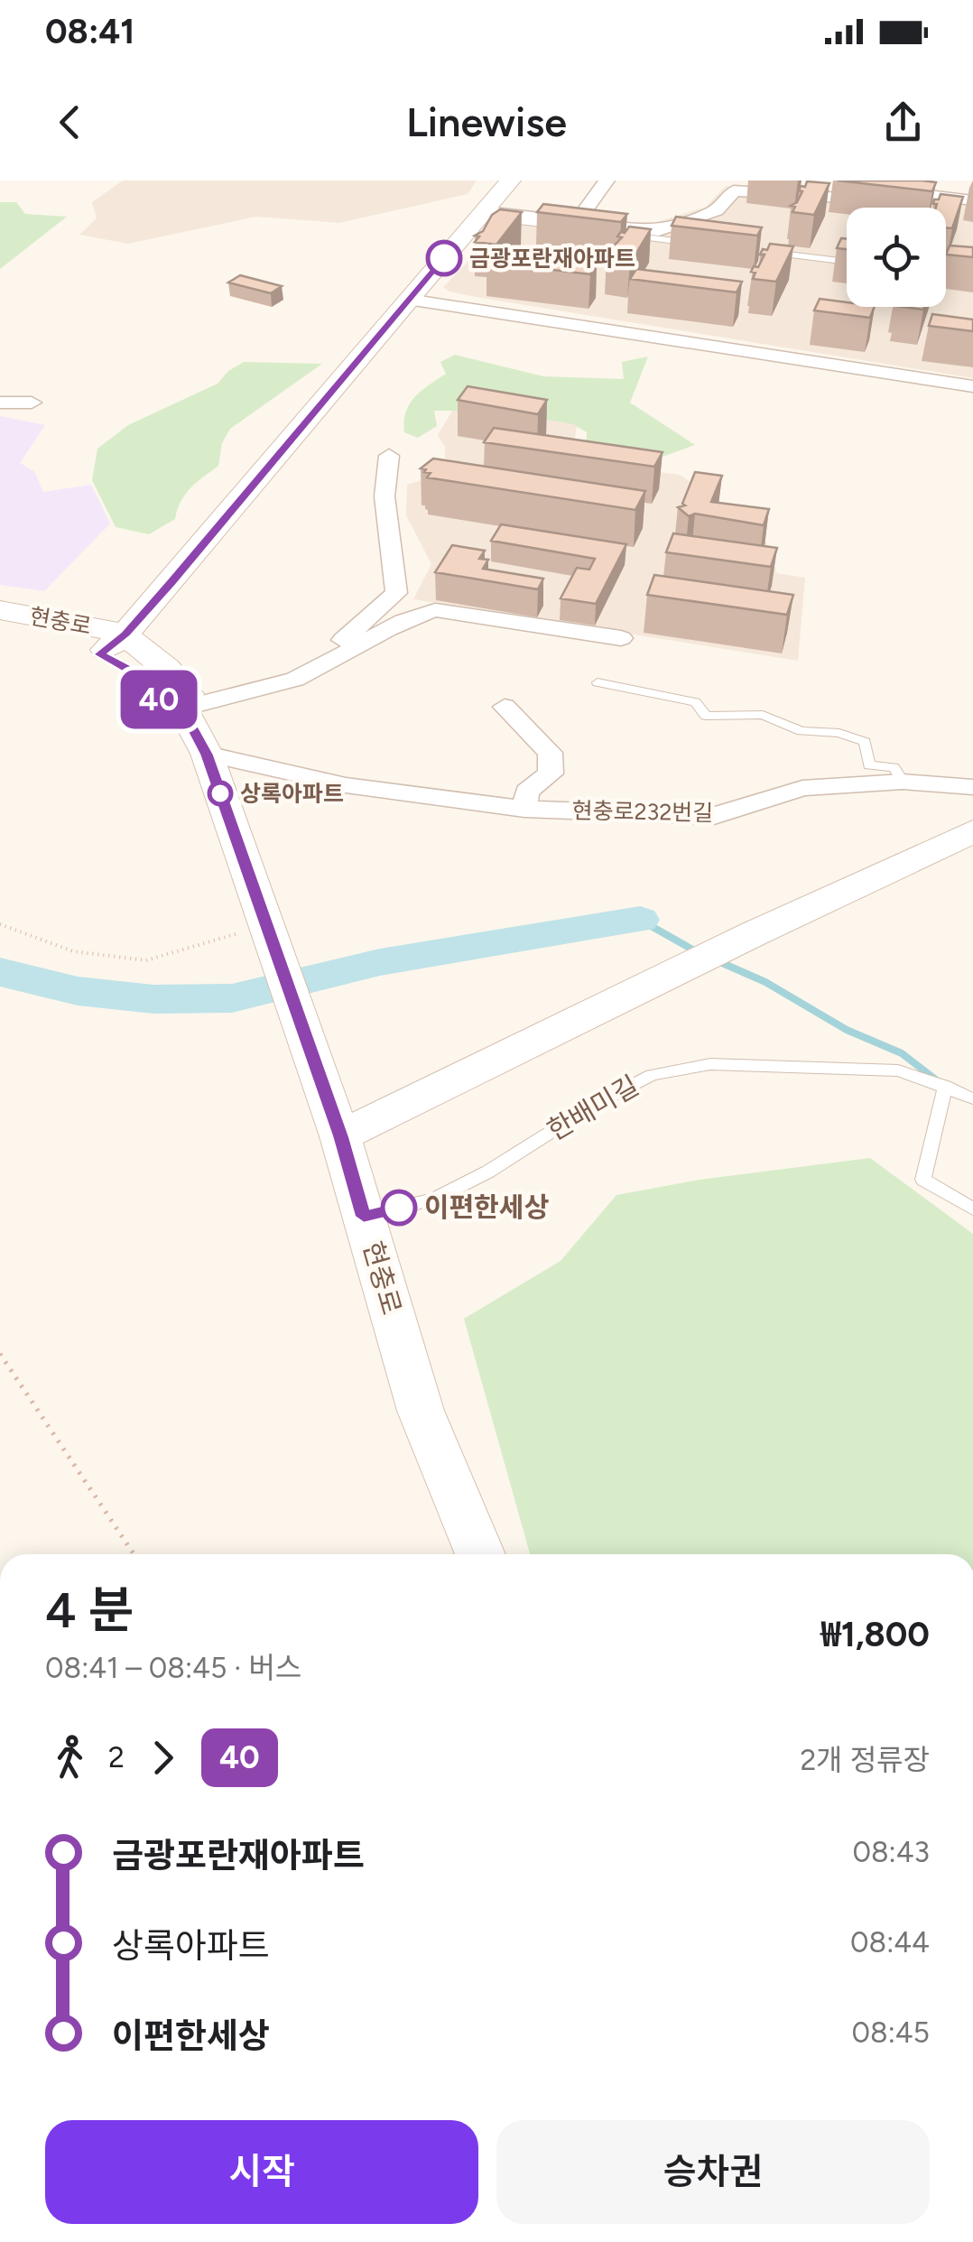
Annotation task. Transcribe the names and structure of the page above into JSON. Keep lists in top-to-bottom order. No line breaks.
{"streets":{"street":["현충로","현충로232번길"],"lane":["한배미길"]},"crossings":[["현충로","현충로232번길"],["현충로","한배미길"]],"places":["금광포란재아파트","상록아파트","이편한세상"],"lines":["bus line 40"],"page":{"status":"08:41","header":"Linewise","on_map":"40","heading":["4 분","08:41 – 08:45 · 버스","₩1,800"],"legs":["2","40","2개 정류장"],"list":[{"name":"금광포란재아파트","value":"08:43"},{"name":"상록아파트","value":"08:44"},{"name":"이편한세상","value":"08:45"}],"buttons":["시작","승차권"]}}
